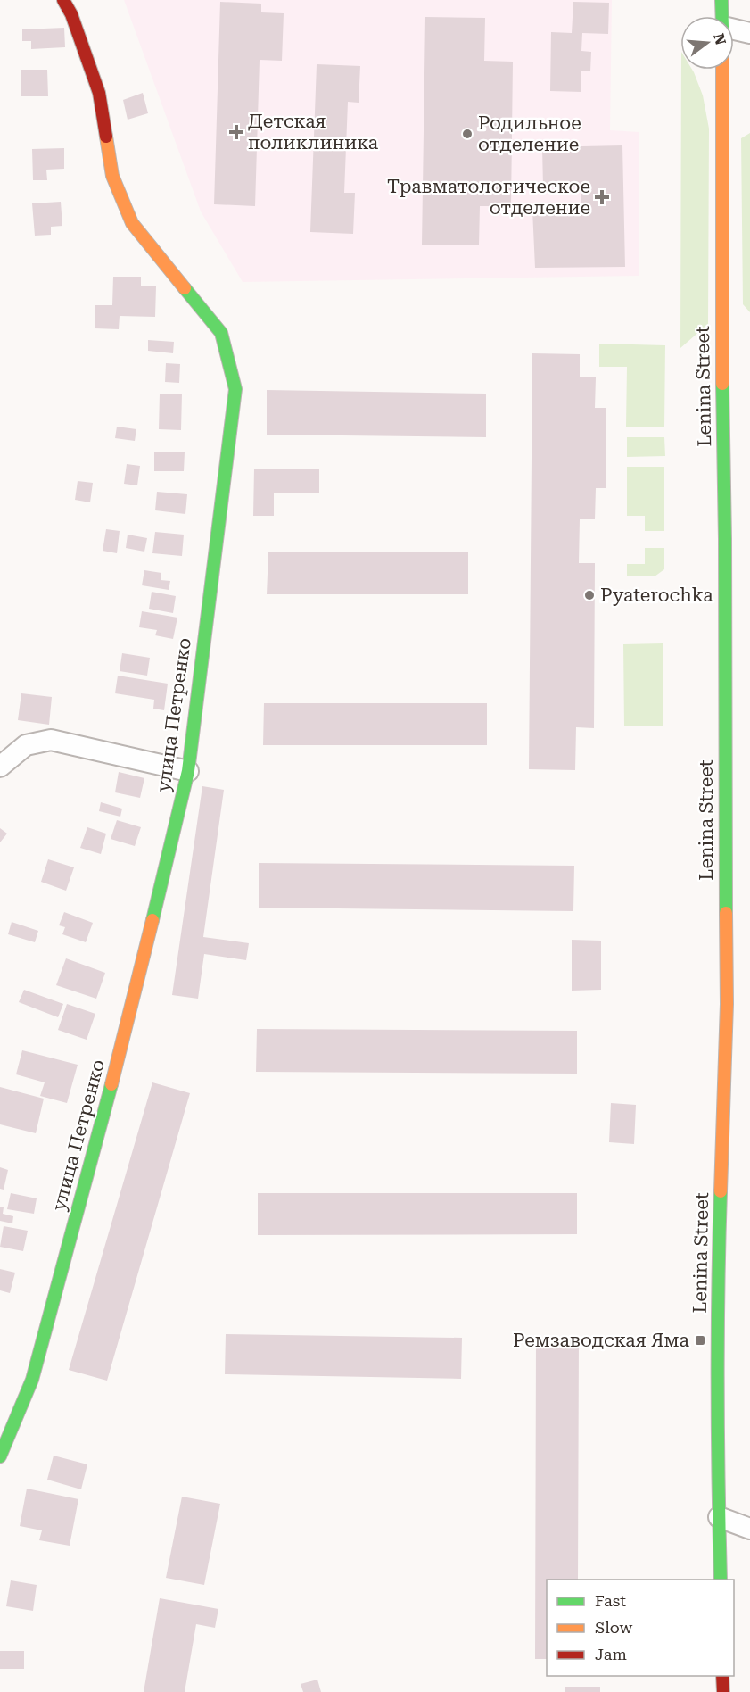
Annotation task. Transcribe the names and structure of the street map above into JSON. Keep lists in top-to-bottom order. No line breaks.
{"streets":{"street":["Lenina Street","улица Петренко"]},"places":{"health":["Детская поликлиника","Травматологическое отделение"],"other":["Родильное отделение","Pyaterochka"],"transit":["Ремзаводская Яма"]},"legend":["Fast","Slow","Jam"],"north":"right"}
